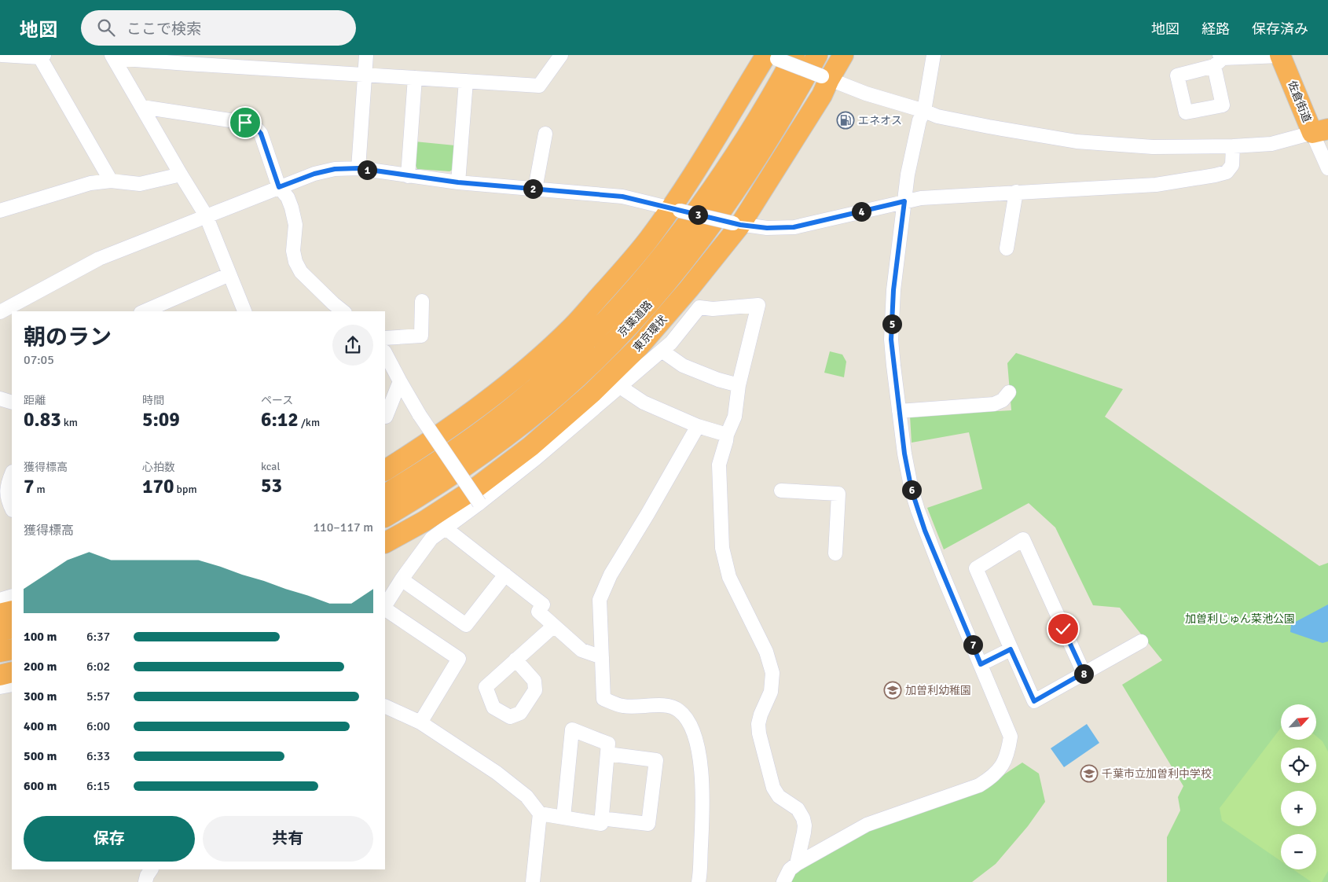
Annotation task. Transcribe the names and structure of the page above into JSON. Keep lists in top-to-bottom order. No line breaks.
{"streets":{"highway":["佐倉街道","京葉道路","東京環状"]},"parks":["加曽利じゅん菜池公園"],"places":{"fuel station":["エネオス"],"school or university":["加曽利幼稚園","千葉市立加曽利中学校"]},"north":"top right","page":{"header":"地図","search":"ここで検索","nav":["地図","経路","保存済み"],"pins":["1","2","4","3","5","6","7","8"],"heading":["朝のラン","07:05"],"stats":[["距離","0.83 km"],["時間","5:09"],["ペース","6:12 /km"],["獲得標高","7 m"],["心拍数","170 bpm"],["kcal","53"]],"chart":["獲得標高","110–117 m"],"list":[{"name":"100 m","note":"6:37"},{"name":"200 m","note":"6:02"},{"name":"300 m","note":"5:57"},{"name":"400 m","note":"6:00"},{"name":"500 m","note":"6:33"},{"name":"600 m","note":"6:15"}],"map_buttons":["+","−"],"buttons":["保存","共有"]}}
